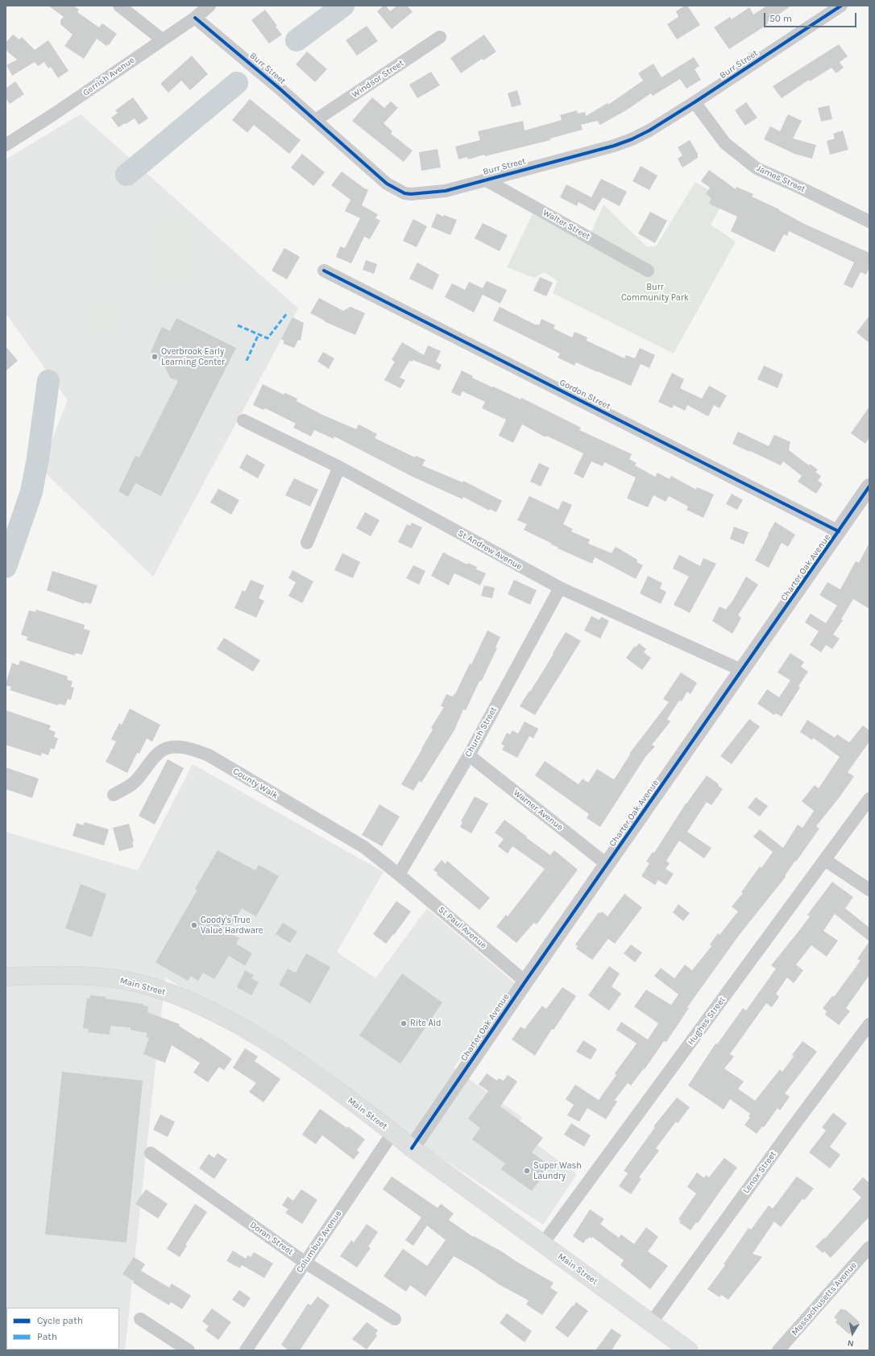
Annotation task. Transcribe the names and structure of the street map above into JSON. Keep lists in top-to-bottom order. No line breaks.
{"streets":{"main road":["Main Street"],"street":["Burr Street","Gerrish Avenue","Windsor Street","James Street","Walter Street","Gordon Street","St Andrew Avenue","Charter Oak Avenue","Church Street","County Walk","Warner Avenue","St Paul Avenue","Hughes Street","Lenox Street","Doran Street","Columbus Avenue","Massachusetts Avenue"]},"crossings":[["Burr Street","Gerrish Avenue"],["Burr Street","Windsor Street"],["Burr Street","James Street"],["Burr Street","Walter Street"],["Gordon Street","Charter Oak Avenue"],["St Andrew Avenue","Charter Oak Avenue"],["St Andrew Avenue","Church Street"],["Charter Oak Avenue","Warner Avenue"],["Charter Oak Avenue","St Paul Avenue"],["Charter Oak Avenue","Main Street"],["Church Street","County Walk"],["Church Street","Warner Avenue"],["Church Street","St Paul Avenue"],["County Walk","St Paul Avenue"],["Main Street","Hughes Street"],["Main Street","Lenox Street"],["Main Street","Columbus Avenue"],["Doran Street","Columbus Avenue"]],"parks":["Burr Community Park"],"places":["Overbrook Early Learning Center","Goody's True Value Hardware","Rite Aid","Super Wash Laundry"],"legend":["Cycle path","Path"],"scale_bar":"50 m","north":"bottom"}
